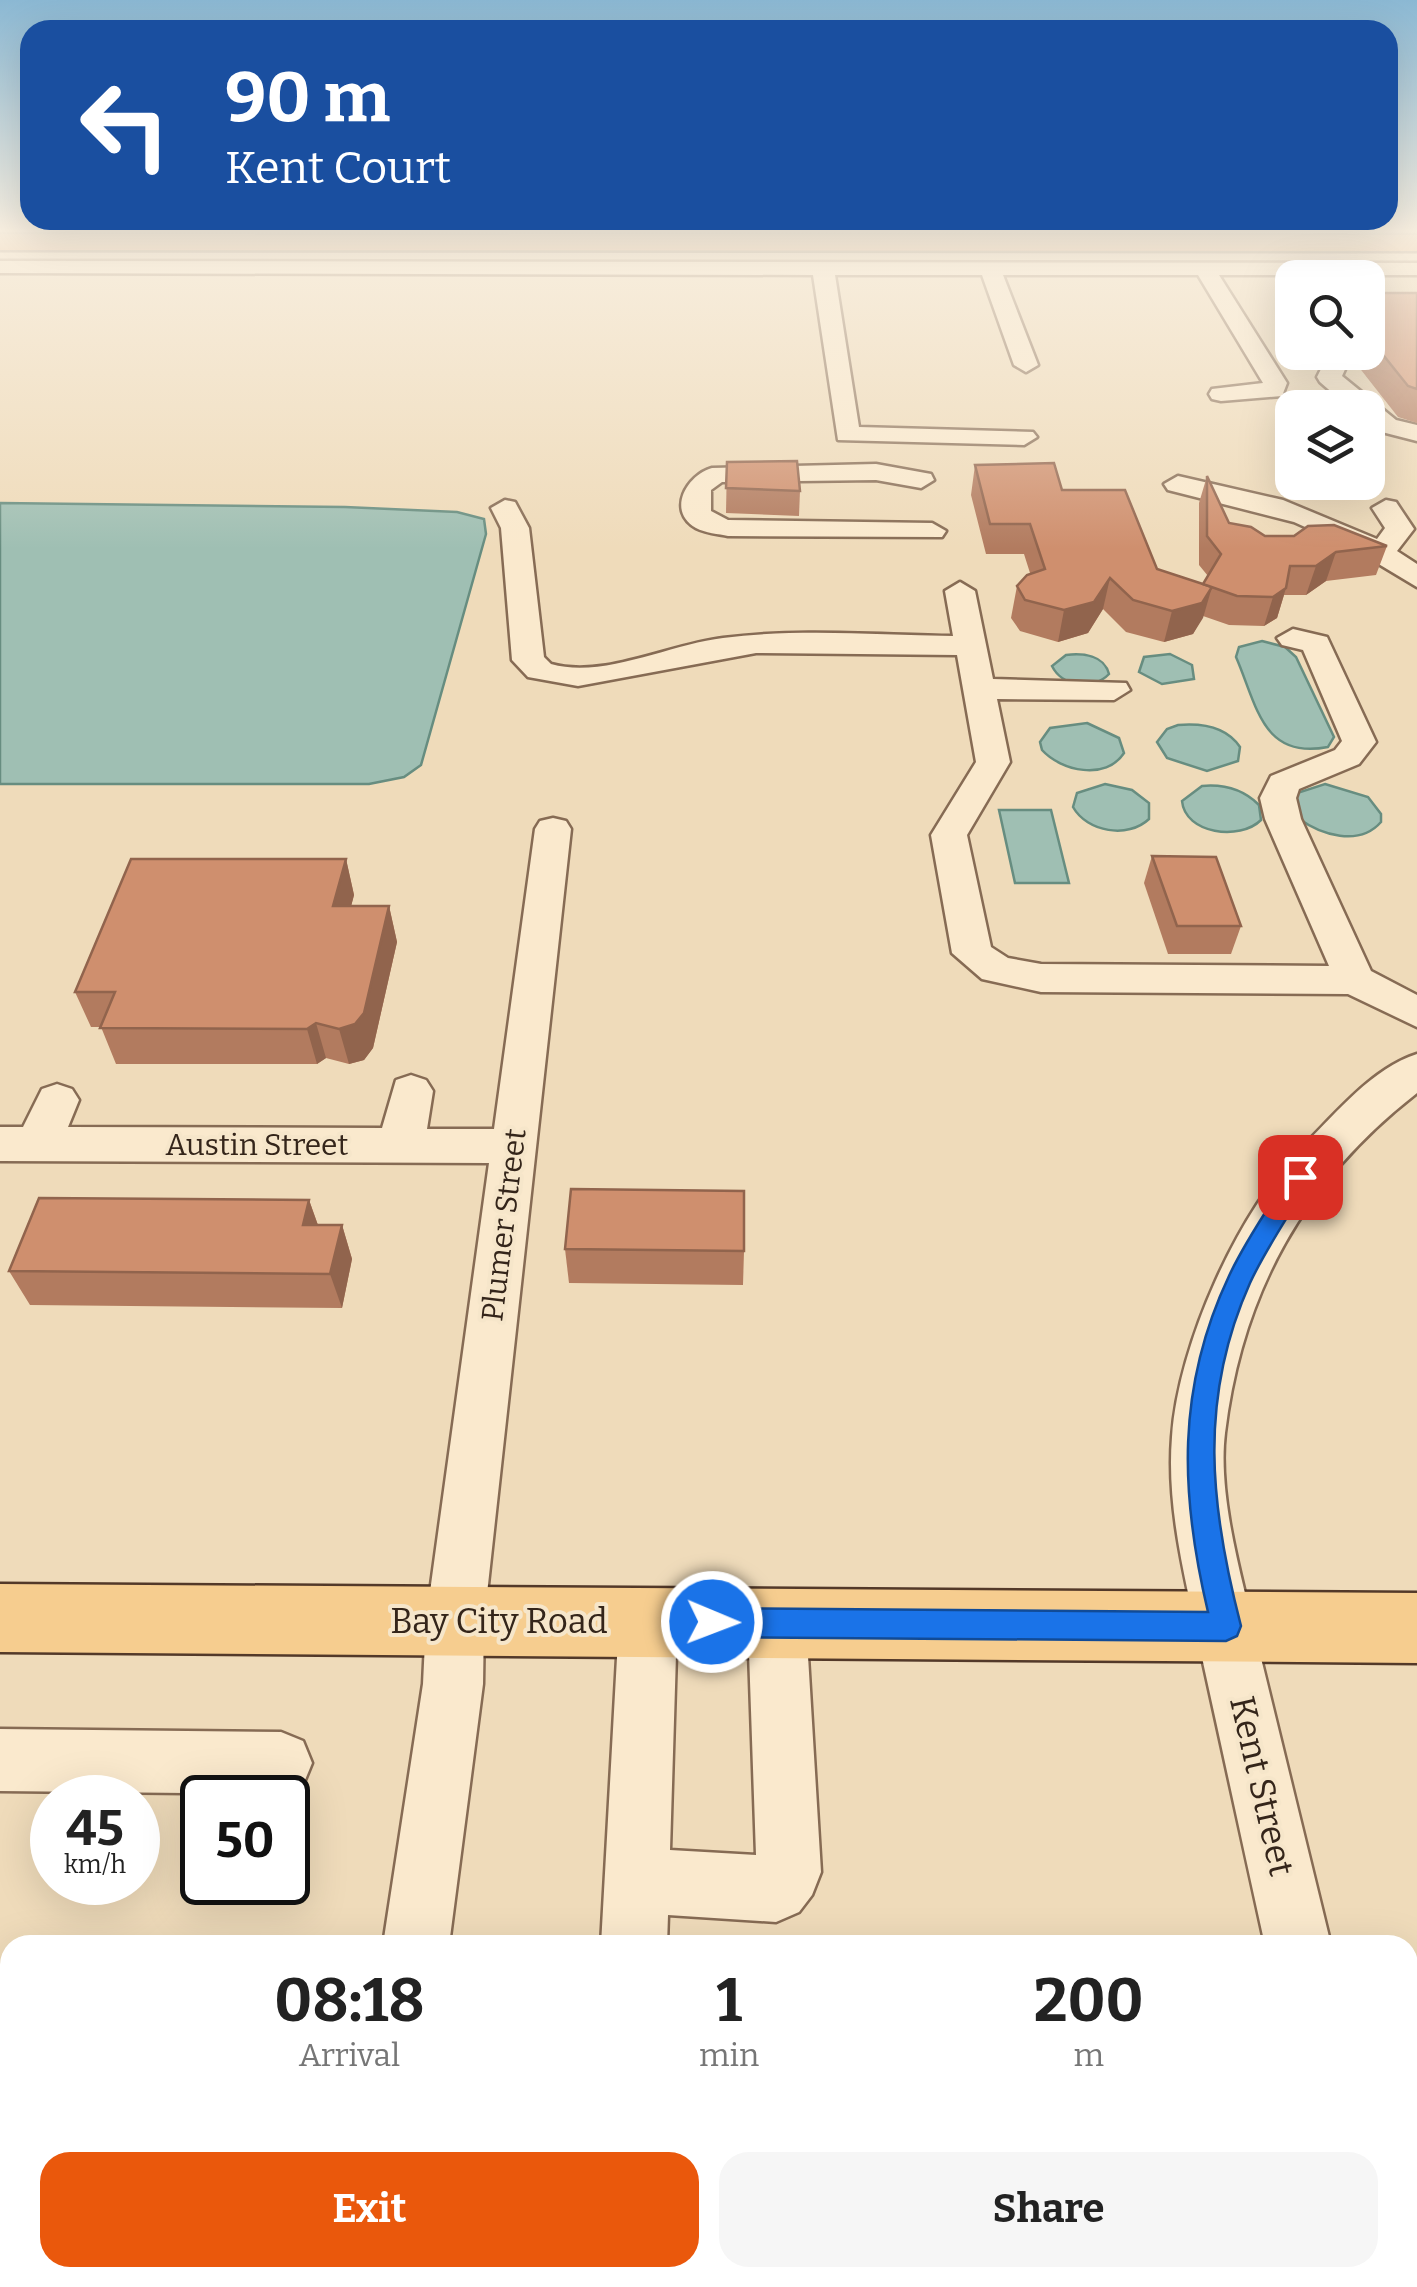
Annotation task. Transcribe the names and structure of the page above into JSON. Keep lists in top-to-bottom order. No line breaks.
{"streets":{"main road":["Bay City Road"],"street":["Austin Street","Plumer Street","Kent Street"]},"crossings":[["Austin Street","Plumer Street"],["Plumer Street","Bay City Road"],["Bay City Road","Kent Street"]],"page":{"turn":["90 m","Kent Court"],"speed":"45 km/h","limit":"50","eta":["08:18","Arrival","1","min","200","m"],"buttons":["Exit","Share"]}}
